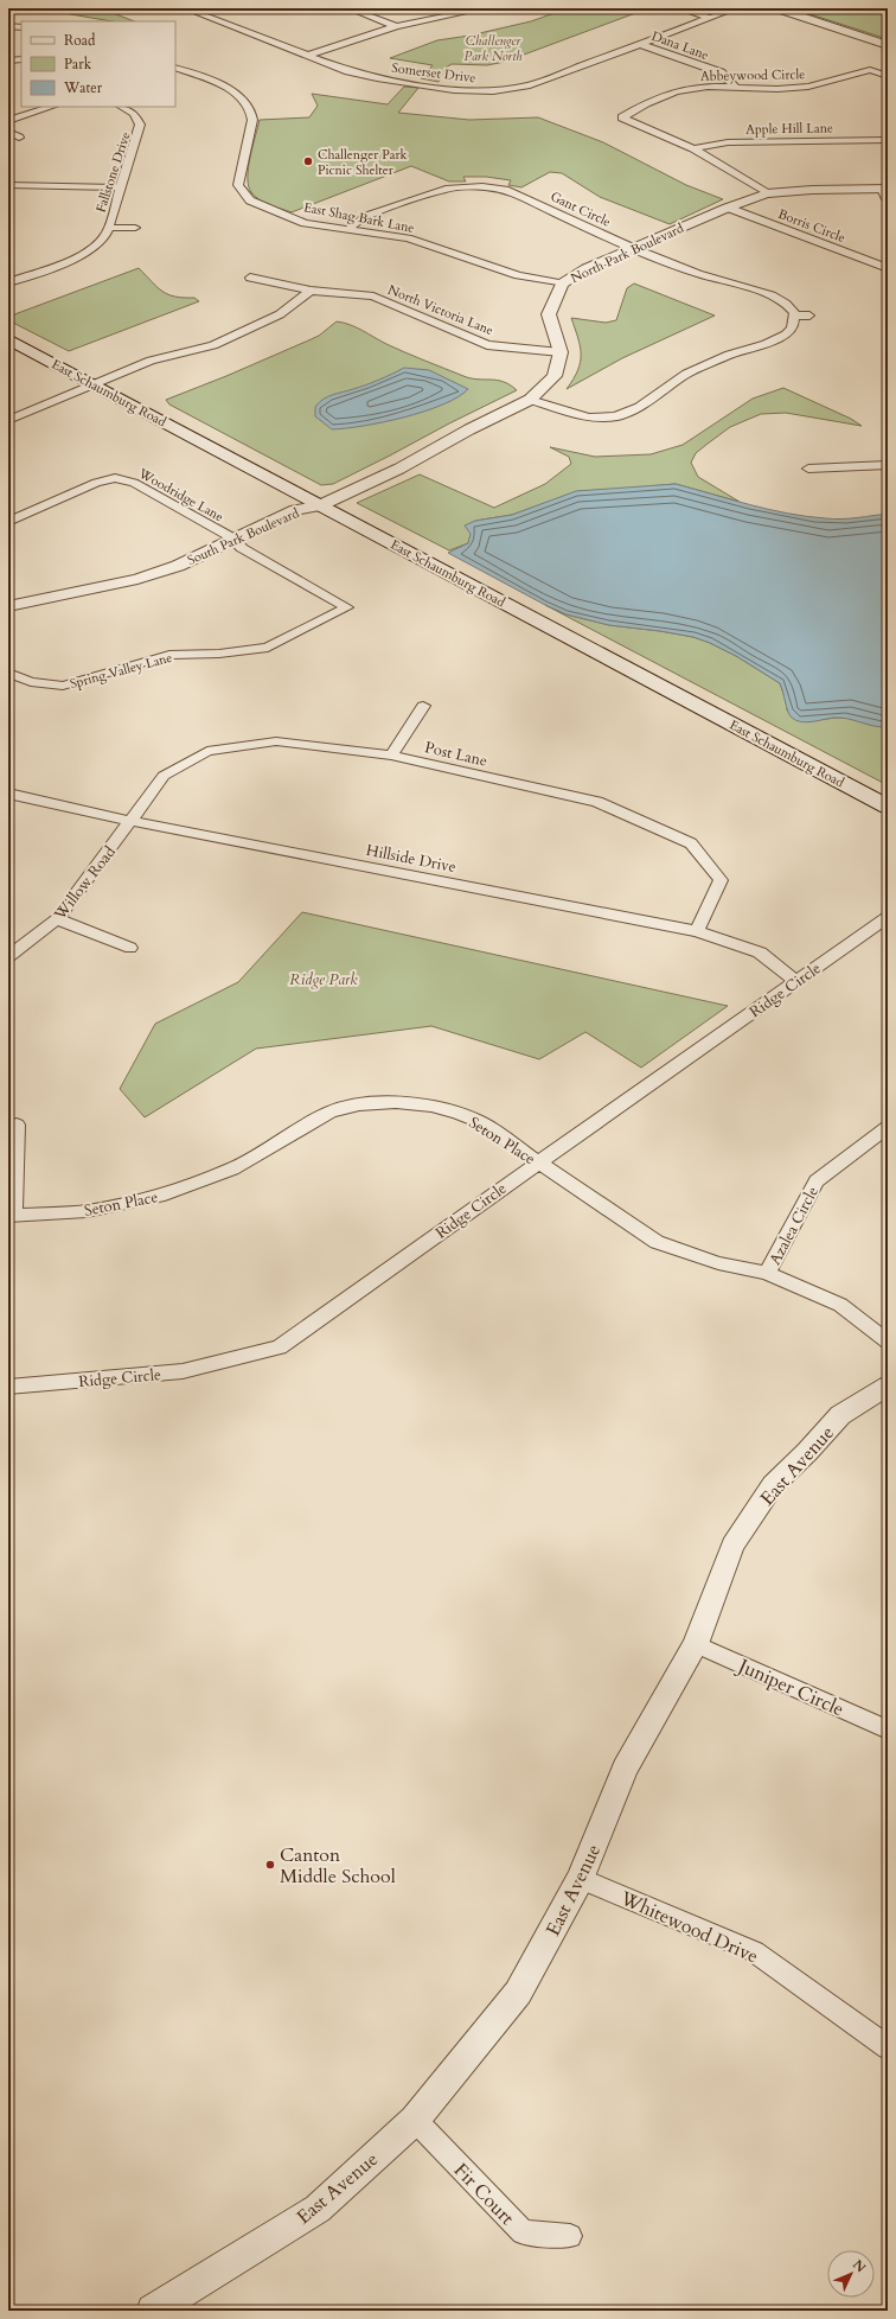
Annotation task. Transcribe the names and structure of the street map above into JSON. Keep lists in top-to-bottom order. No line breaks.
{"streets":{"main road":["East Schaumburg Road"],"street":["Dana Lane","Somerset Drive","Abbeywood Circle","Apple Hill Lane","Fallstone Drive","Gant Circle","East Shag Bark Lane","Borris Circle","North Park Boulevard","North Victoria Lane","Woodridge Lane","South Park Boulevard","Spring Valley Lane","Post Lane","Hillside Drive","Willow Road","Ridge Circle","Seton Place","Azalea Circle","East Avenue","Juniper Circle","Whitewood Drive","Fir Court"]},"crossings":[["Dana Lane","Somerset Drive"],["Dana Lane","Abbeywood Circle"],["Abbeywood Circle","Apple Hill Lane"],["Gant Circle","East Shag Bark Lane"],["Gant Circle","North Park Boulevard"],["East Shag Bark Lane","North Park Boulevard"],["Borris Circle","North Park Boulevard"],["North Park Boulevard","North Victoria Lane"],["East Schaumburg Road","South Park Boulevard"],["Woodridge Lane","South Park Boulevard"],["Woodridge Lane","Spring Valley Lane"],["South Park Boulevard","Spring Valley Lane"],["Post Lane","Hillside Drive"],["Post Lane","Willow Road"],["Hillside Drive","Willow Road"],["Hillside Drive","Ridge Circle"],["Ridge Circle","Seton Place"],["Seton Place","Azalea Circle"],["East Avenue","Juniper Circle"],["East Avenue","Whitewood Drive"],["East Avenue","Fir Court"]],"parks":["Challenger Park North","Ridge Park"],"places":["Challenger Park Picnic Shelter","Canton Middle School"],"legend":["Road","Park","Water"],"north":"top right"}
